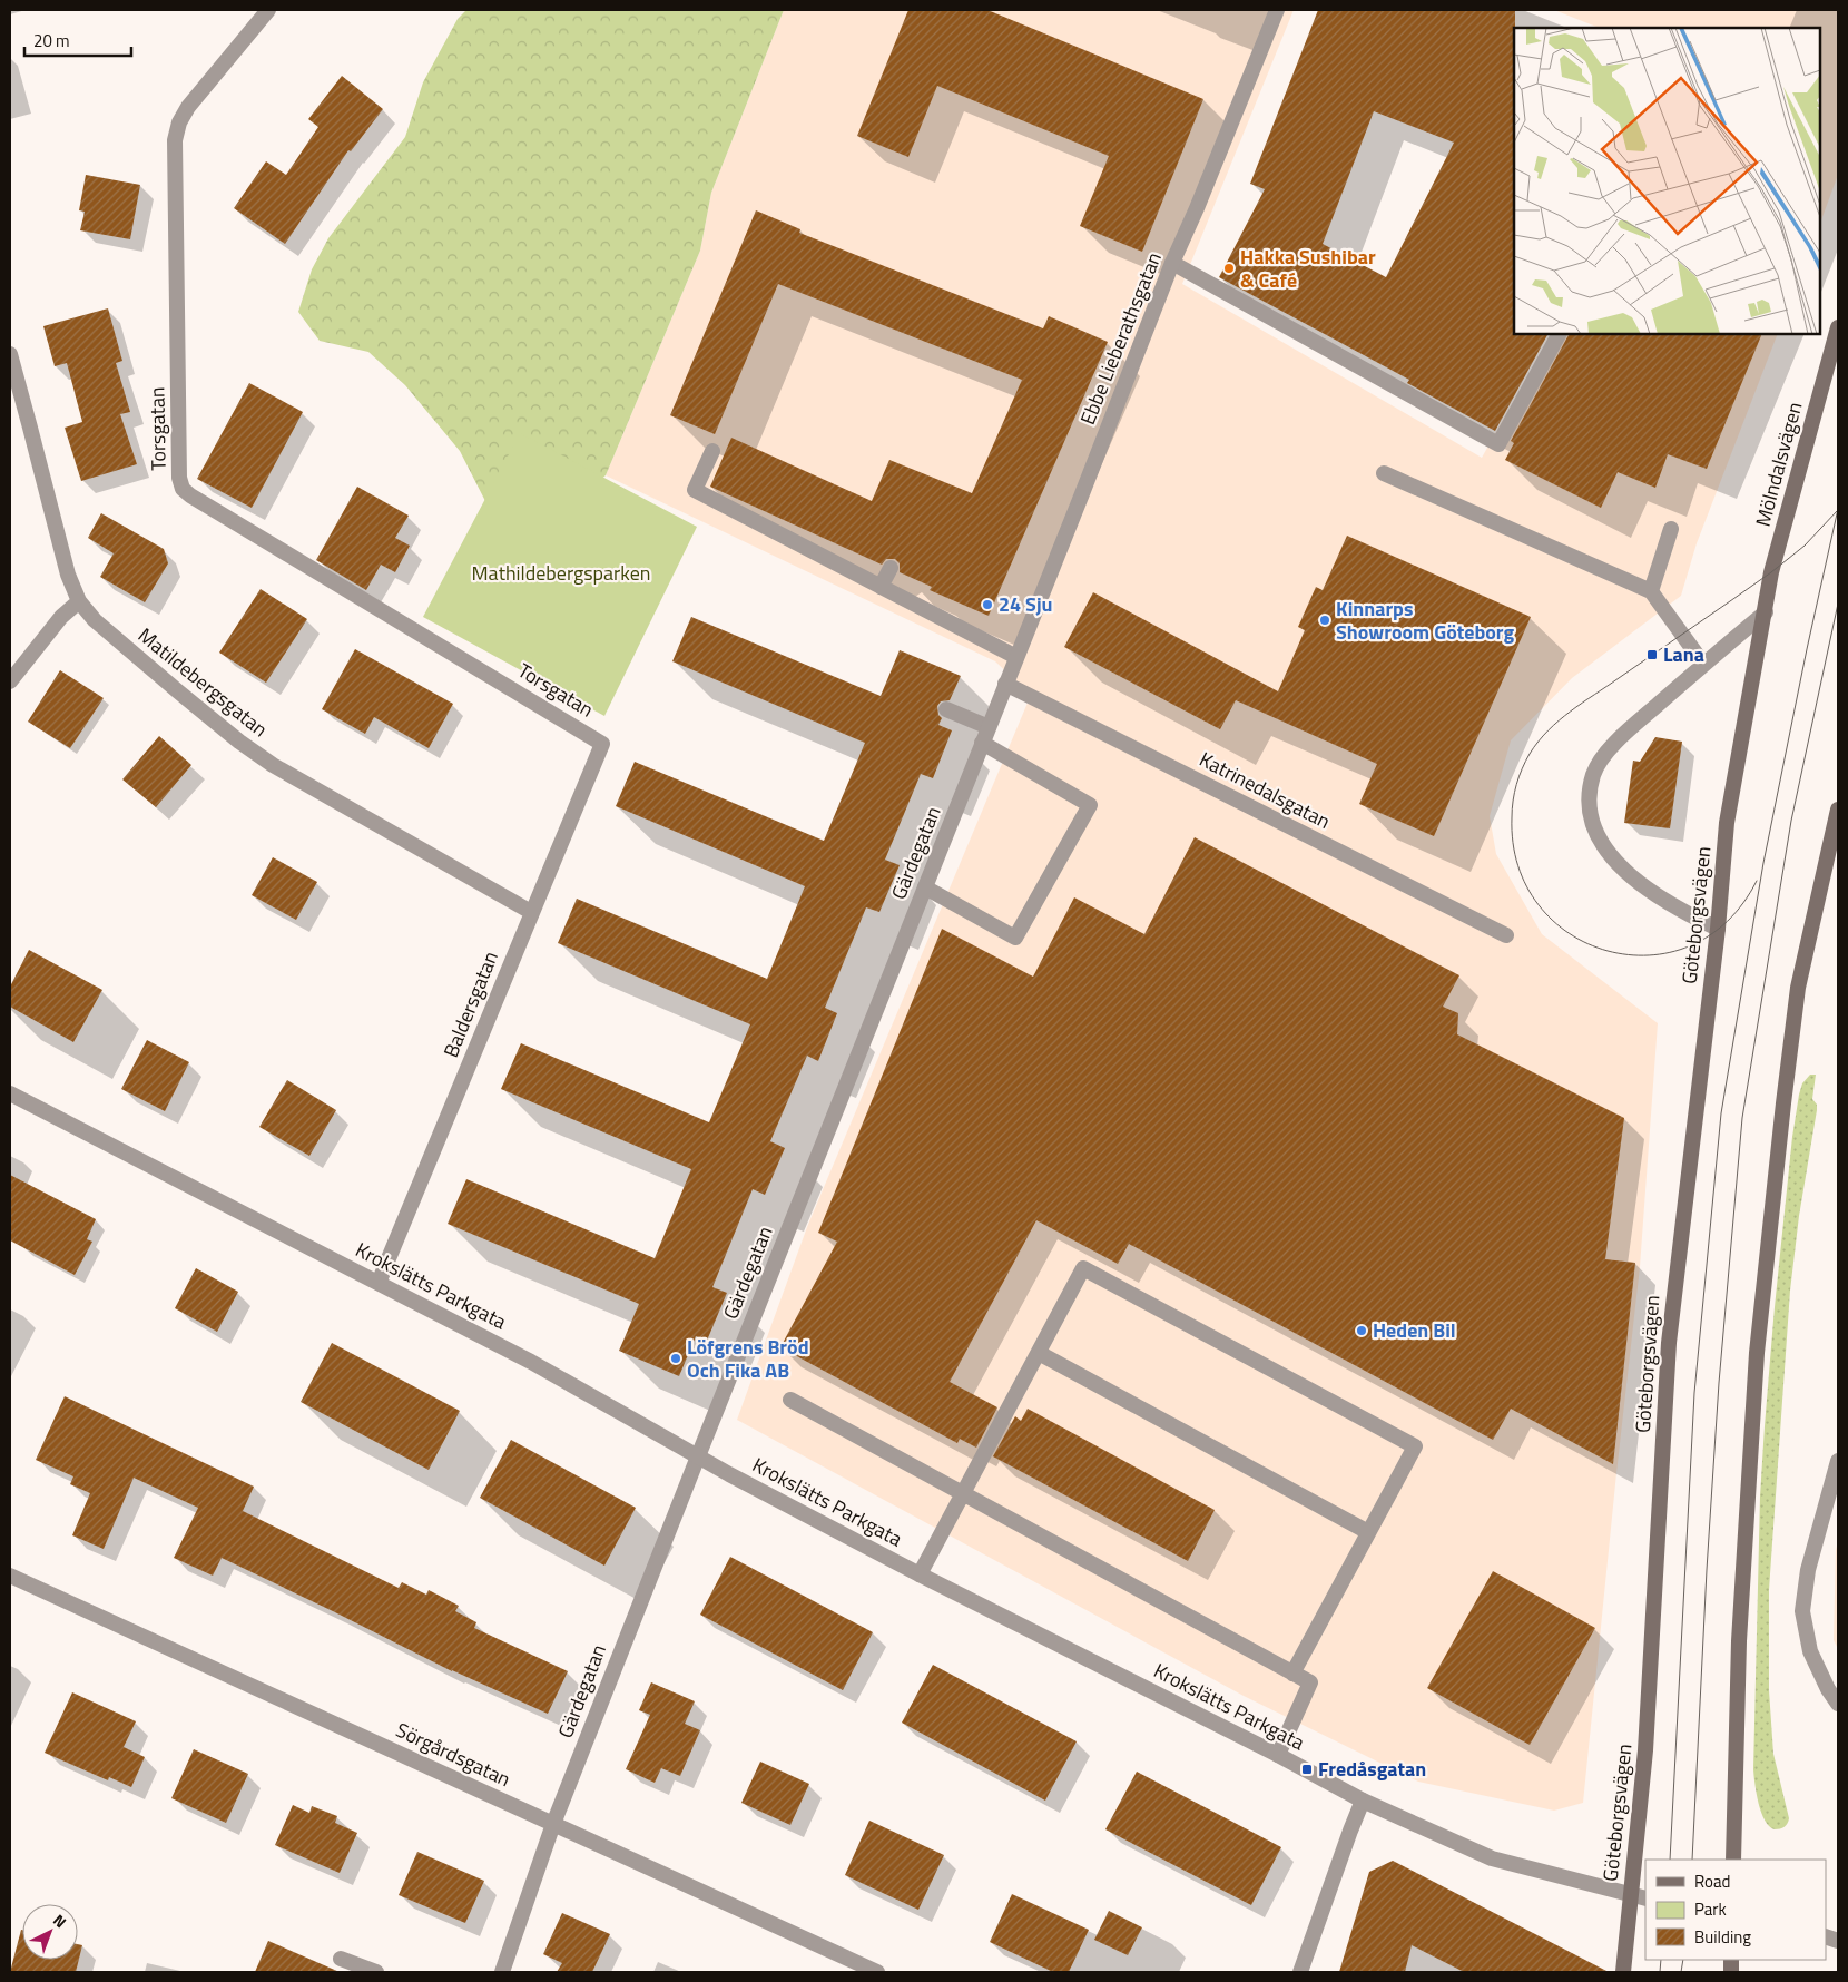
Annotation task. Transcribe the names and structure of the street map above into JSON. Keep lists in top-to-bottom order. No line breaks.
{"streets":{"main road":["Mölndalsvägen","Göteborgsvägen"],"street":["Ebbe Lieberathsgatan","Torsgatan","Matildebergsgatan","Katrinedalsgatan","Gärdegatan","Baldersgatan","Krokslätts Parkgata","Sörgårdsgatan"]},"crossings":[["Ebbe Lieberathsgatan","Katrinedalsgatan"],["Ebbe Lieberathsgatan","Gärdegatan"],["Torsgatan","Baldersgatan"],["Mölndalsvägen","Göteborgsvägen"],["Matildebergsgatan","Baldersgatan"],["Katrinedalsgatan","Gärdegatan"],["Gärdegatan","Krokslätts Parkgata"],["Gärdegatan","Sörgårdsgatan"],["Göteborgsvägen","Krokslätts Parkgata"],["Baldersgatan","Krokslätts Parkgata"]],"parks":["Mathildebergsparken"],"places":{"other":["Hakka Sushibar & Café","24 Sju","Kinnarps Showroom Göteborg","Heden Bil","Löfgrens Bröd Och Fika AB"],"transit":["Lana","Fredåsgatan"]},"legend":["Road","Park","Building"],"scale_bar":"20 m","north":"top right"}
